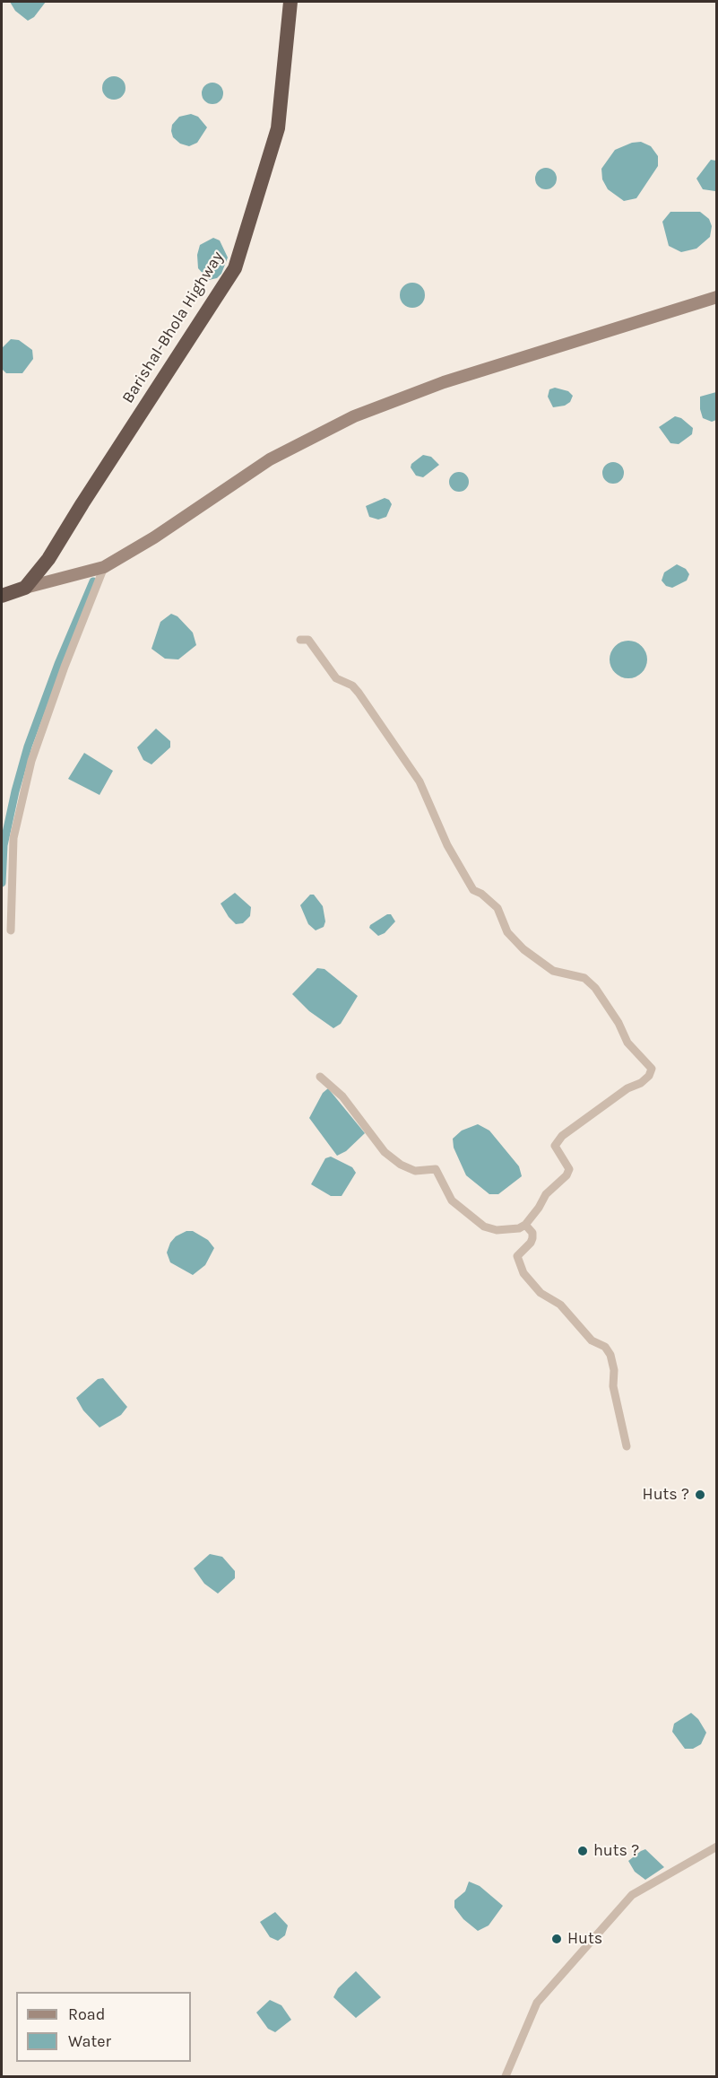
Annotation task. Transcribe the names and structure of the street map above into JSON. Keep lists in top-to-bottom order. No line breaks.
{"streets":{"highway":["Barishal-Bhola Highway"]},"places":["Huts ?","huts ?","Huts"],"legend":["Road","Water"]}
